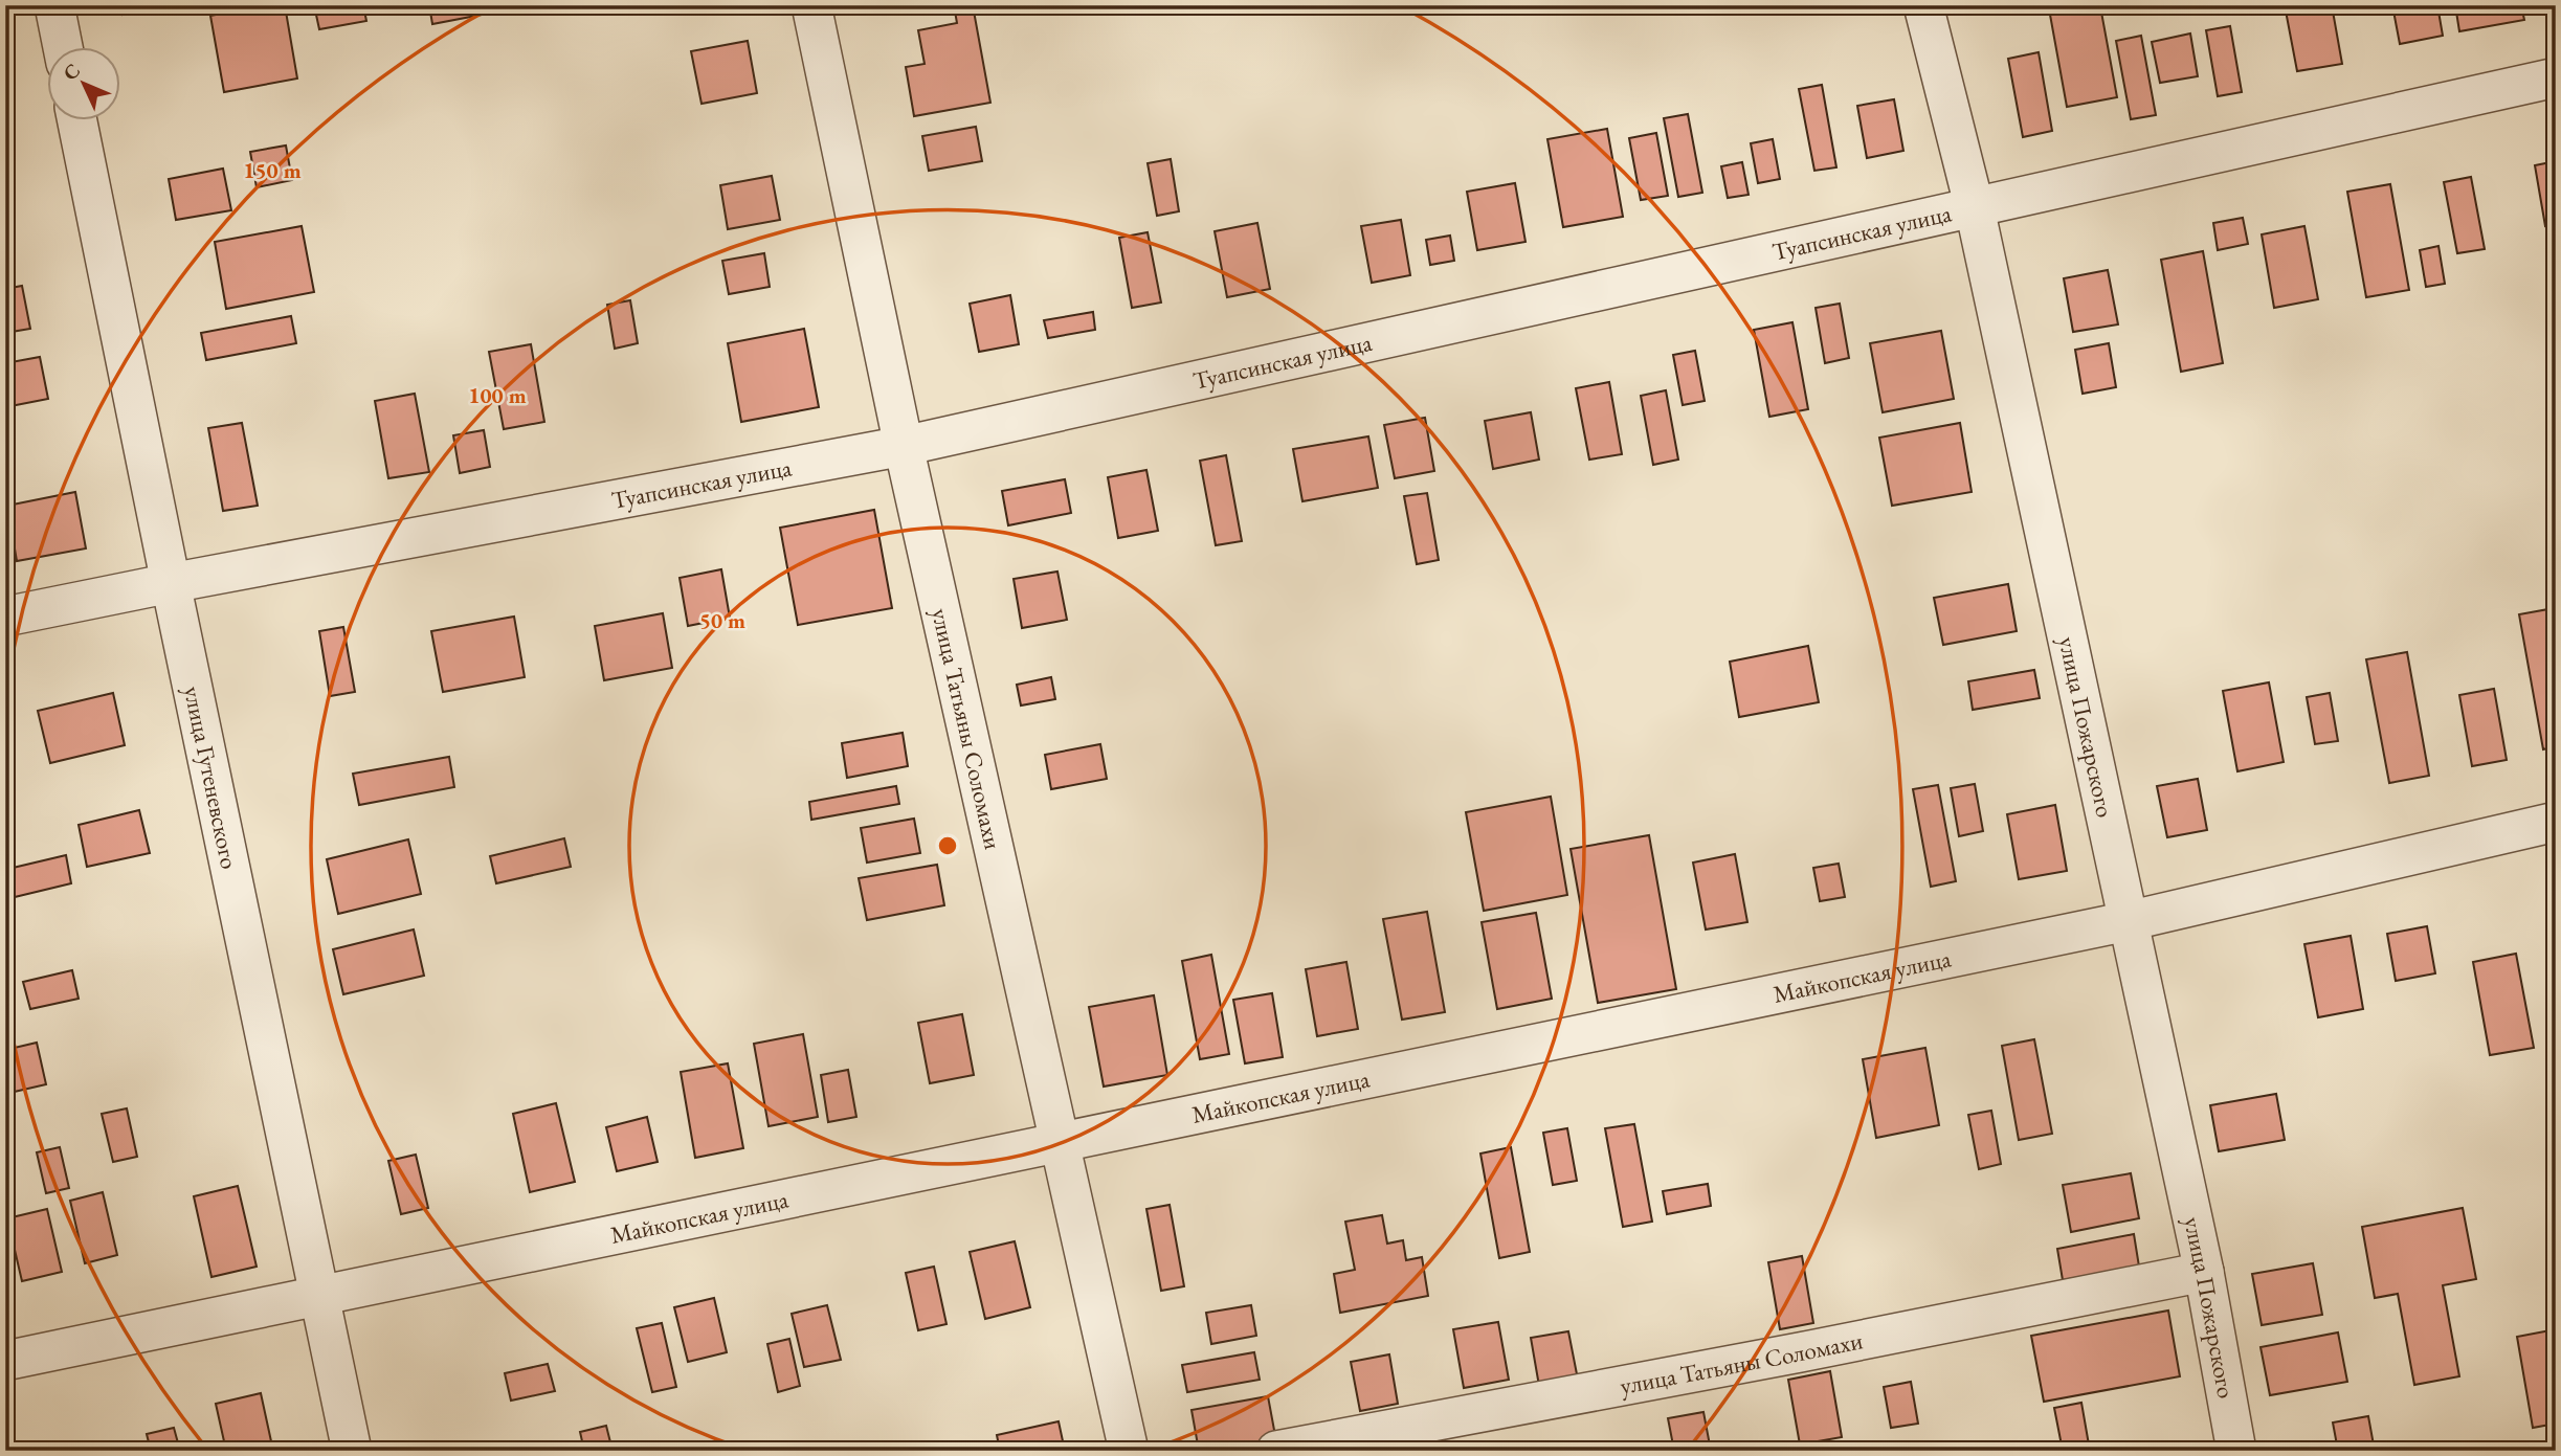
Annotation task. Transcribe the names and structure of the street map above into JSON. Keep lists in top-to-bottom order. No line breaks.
{"streets":{"street":["Туапсинская улица","улица Пожарского","улица Татьяны Соломахи","улица Гутеневского","Майкопская улица"]},"crossings":[["Туапсинская улица","улица Пожарского"],["Туапсинская улица","улица Татьяны Соломахи"],["Туапсинская улица","улица Гутеневского"],["улица Пожарского","улица Татьяны Соломахи"],["улица Пожарского","Майкопская улица"],["улица Татьяны Соломахи","Майкопская улица"],["улица Гутеневского","Майкопская улица"]],"north":"top left","rings":["150 m","100 m","50 m"]}
